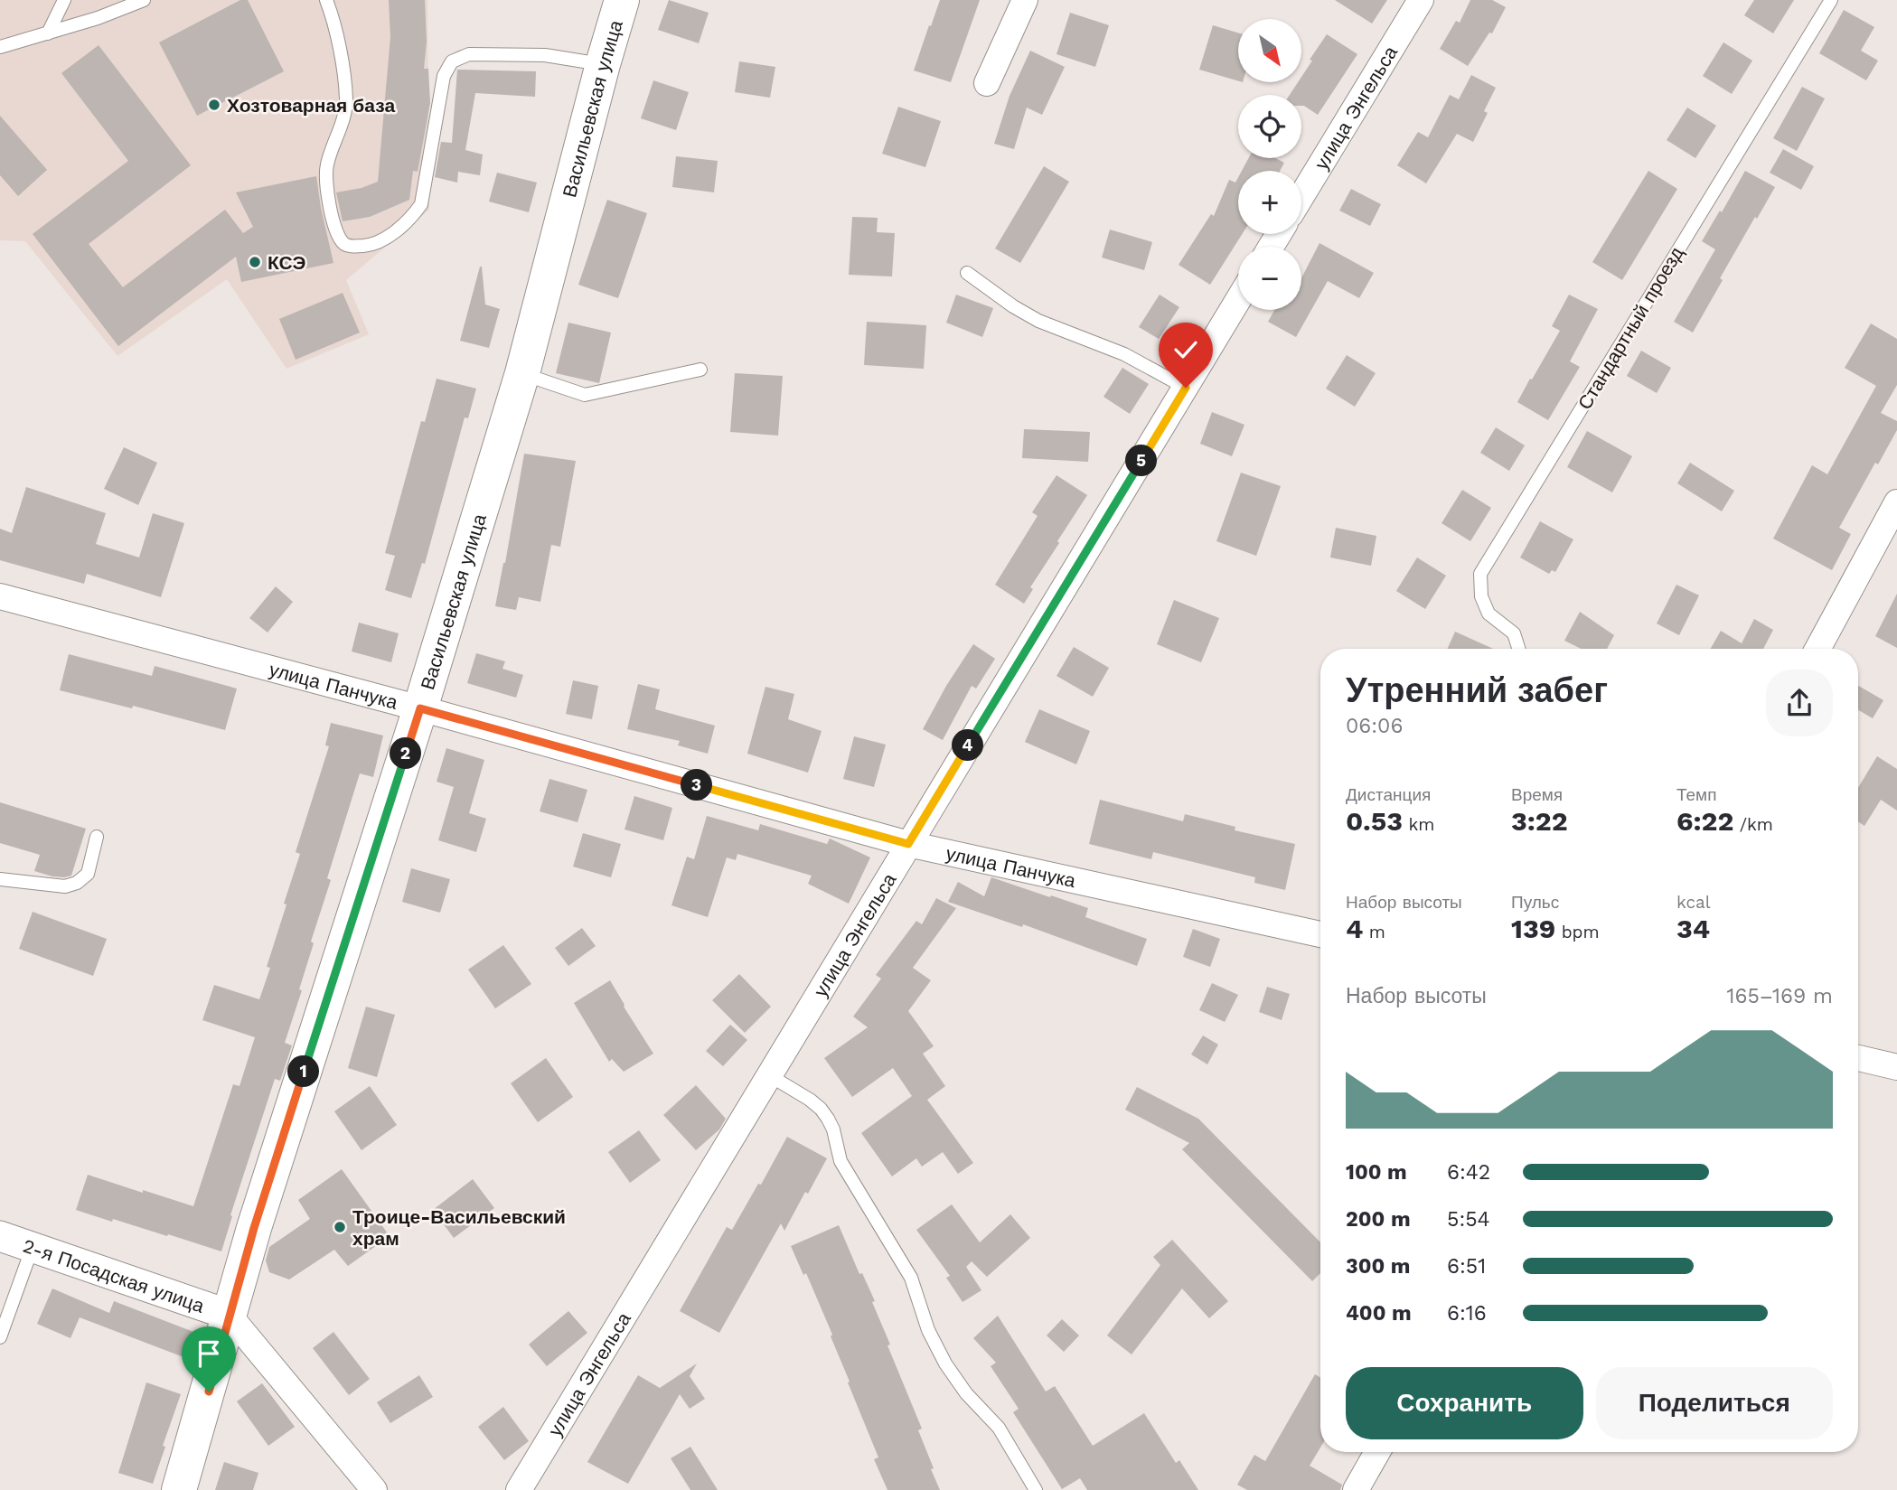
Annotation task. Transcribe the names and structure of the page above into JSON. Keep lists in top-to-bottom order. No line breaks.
{"streets":{"main road":["Васильевская улица"],"street":["улица Энгельса","улица Панчука","2-я Посадская улица"],"lane":["Стандартный проезд"]},"crossings":[["улица Энгельса","улица Панчука"],["Васильевская улица","улица Панчука"],["Васильевская улица","2-я Посадская улица"]],"places":["Хозтоварная база","КСЭ","Троице-Васильевский храм"],"north":"bottom right","page":{"map_buttons":["+","−"],"pins":["5","4","2","3","1"],"heading":["Утренний забег","06:06"],"stats":[["Дистанция","0.53 km"],["Время","3:22"],["Темп","6:22 /km"],["Набор высоты","4 m"],["Пульс","139 bpm"],["kcal","34"]],"chart":["Набор высоты","165–169 m"],"list":[{"name":"100 m","note":"6:42"},{"name":"200 m","note":"5:54"},{"name":"300 m","note":"6:51"},{"name":"400 m","note":"6:16"}],"buttons":["Сохранить","Поделиться"]}}
